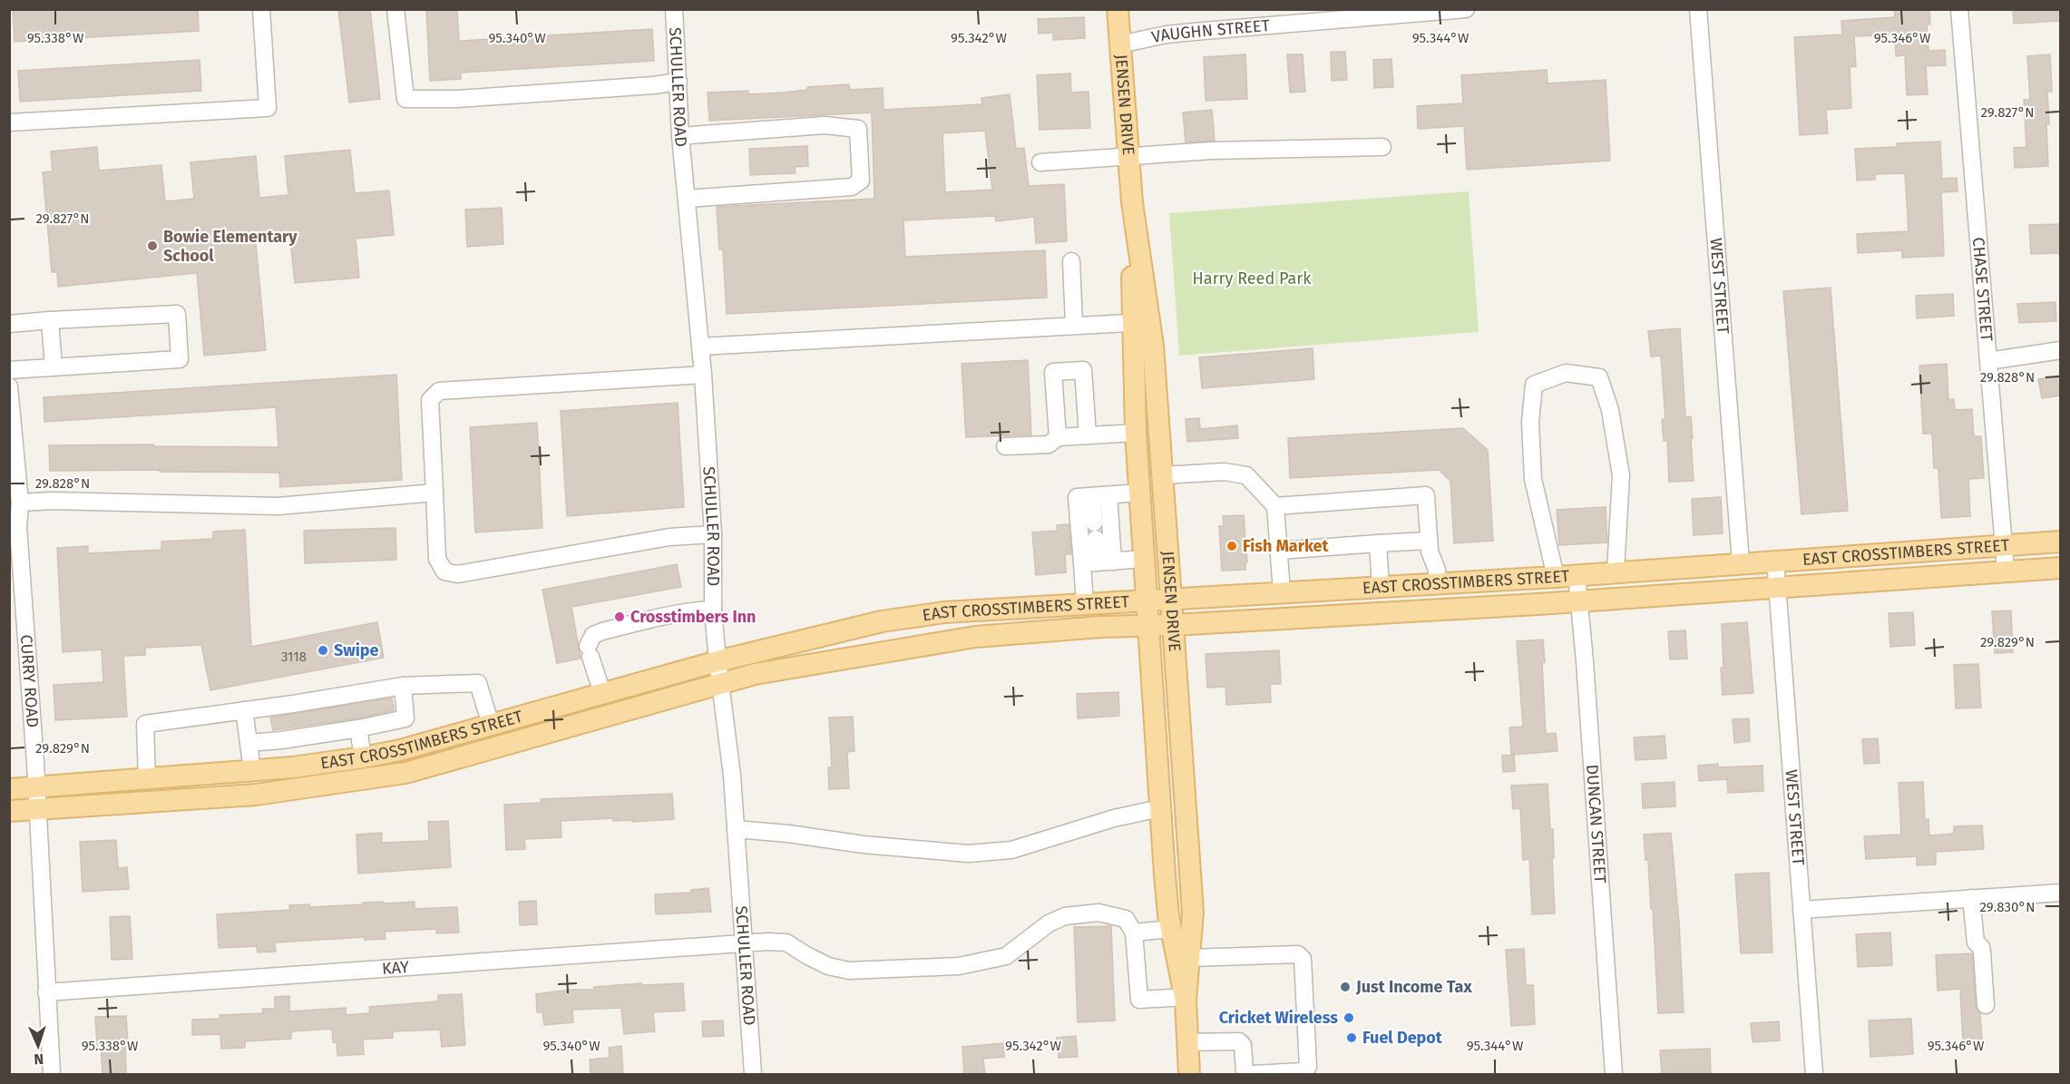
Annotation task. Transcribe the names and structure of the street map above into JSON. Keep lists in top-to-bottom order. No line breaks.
{"streets":{"main road":["JENSEN DRIVE","EAST CROSSTIMBERS STREET"],"street":["VAUGHN STREET","SCHULLER ROAD","WEST STREET","CHASE STREET","CURRY ROAD","DUNCAN STREET","KAY"]},"crossings":[["VAUGHN STREET","JENSEN DRIVE"],["SCHULLER ROAD","EAST CROSSTIMBERS STREET"],["SCHULLER ROAD","KAY"],["JENSEN DRIVE","EAST CROSSTIMBERS STREET"],["WEST STREET","EAST CROSSTIMBERS STREET"],["CHASE STREET","EAST CROSSTIMBERS STREET"],["EAST CROSSTIMBERS STREET","CURRY ROAD"],["EAST CROSSTIMBERS STREET","DUNCAN STREET"],["CURRY ROAD","KAY"]],"parks":["Harry Reed Park"],"places":["Bowie Elementary School","Fish Market","Crosstimbers Inn","Swipe","Just Income Tax","Cricket Wireless","Fuel Depot"],"house_numbers":["3118"],"north":"bottom","coordinates":["95.346°W","95.338°W","95.340°W","95.342°W","95.344°W","29.827°N","29.828°N","29.829°N","29.830°N"]}
